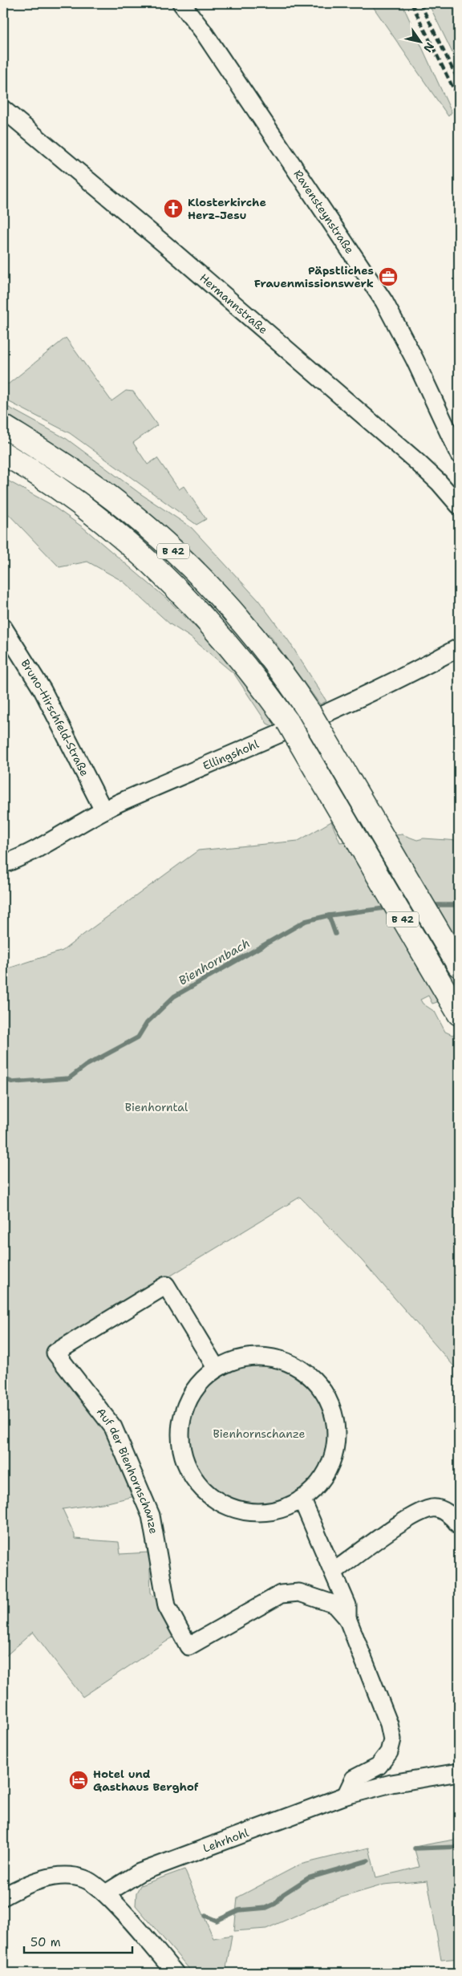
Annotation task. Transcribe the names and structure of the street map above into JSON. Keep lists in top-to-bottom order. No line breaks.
{"streets":{"highway":["B 42"],"street":["Ravensteynstraße","Hermannstraße","Bruno-Hirschfeld-Straße","Ellingshohl","Auf der Bienhornschanze","Lehrhohl"]},"crossings":[["Bruno-Hirschfeld-Straße","Ellingshohl"],["Auf der Bienhornschanze","Lehrhohl"]],"water":["Bienhornbach"],"parks":["Bienhorntal","Bienhornschanze"],"places":{"church":["Klosterkirche Herz-Jesu"],"office":["Päpstliches Frauenmissionswerk"],"hotel":["Hotel und Gasthaus Berghof"]},"scale_bar":"50 m","north":"bottom right"}
